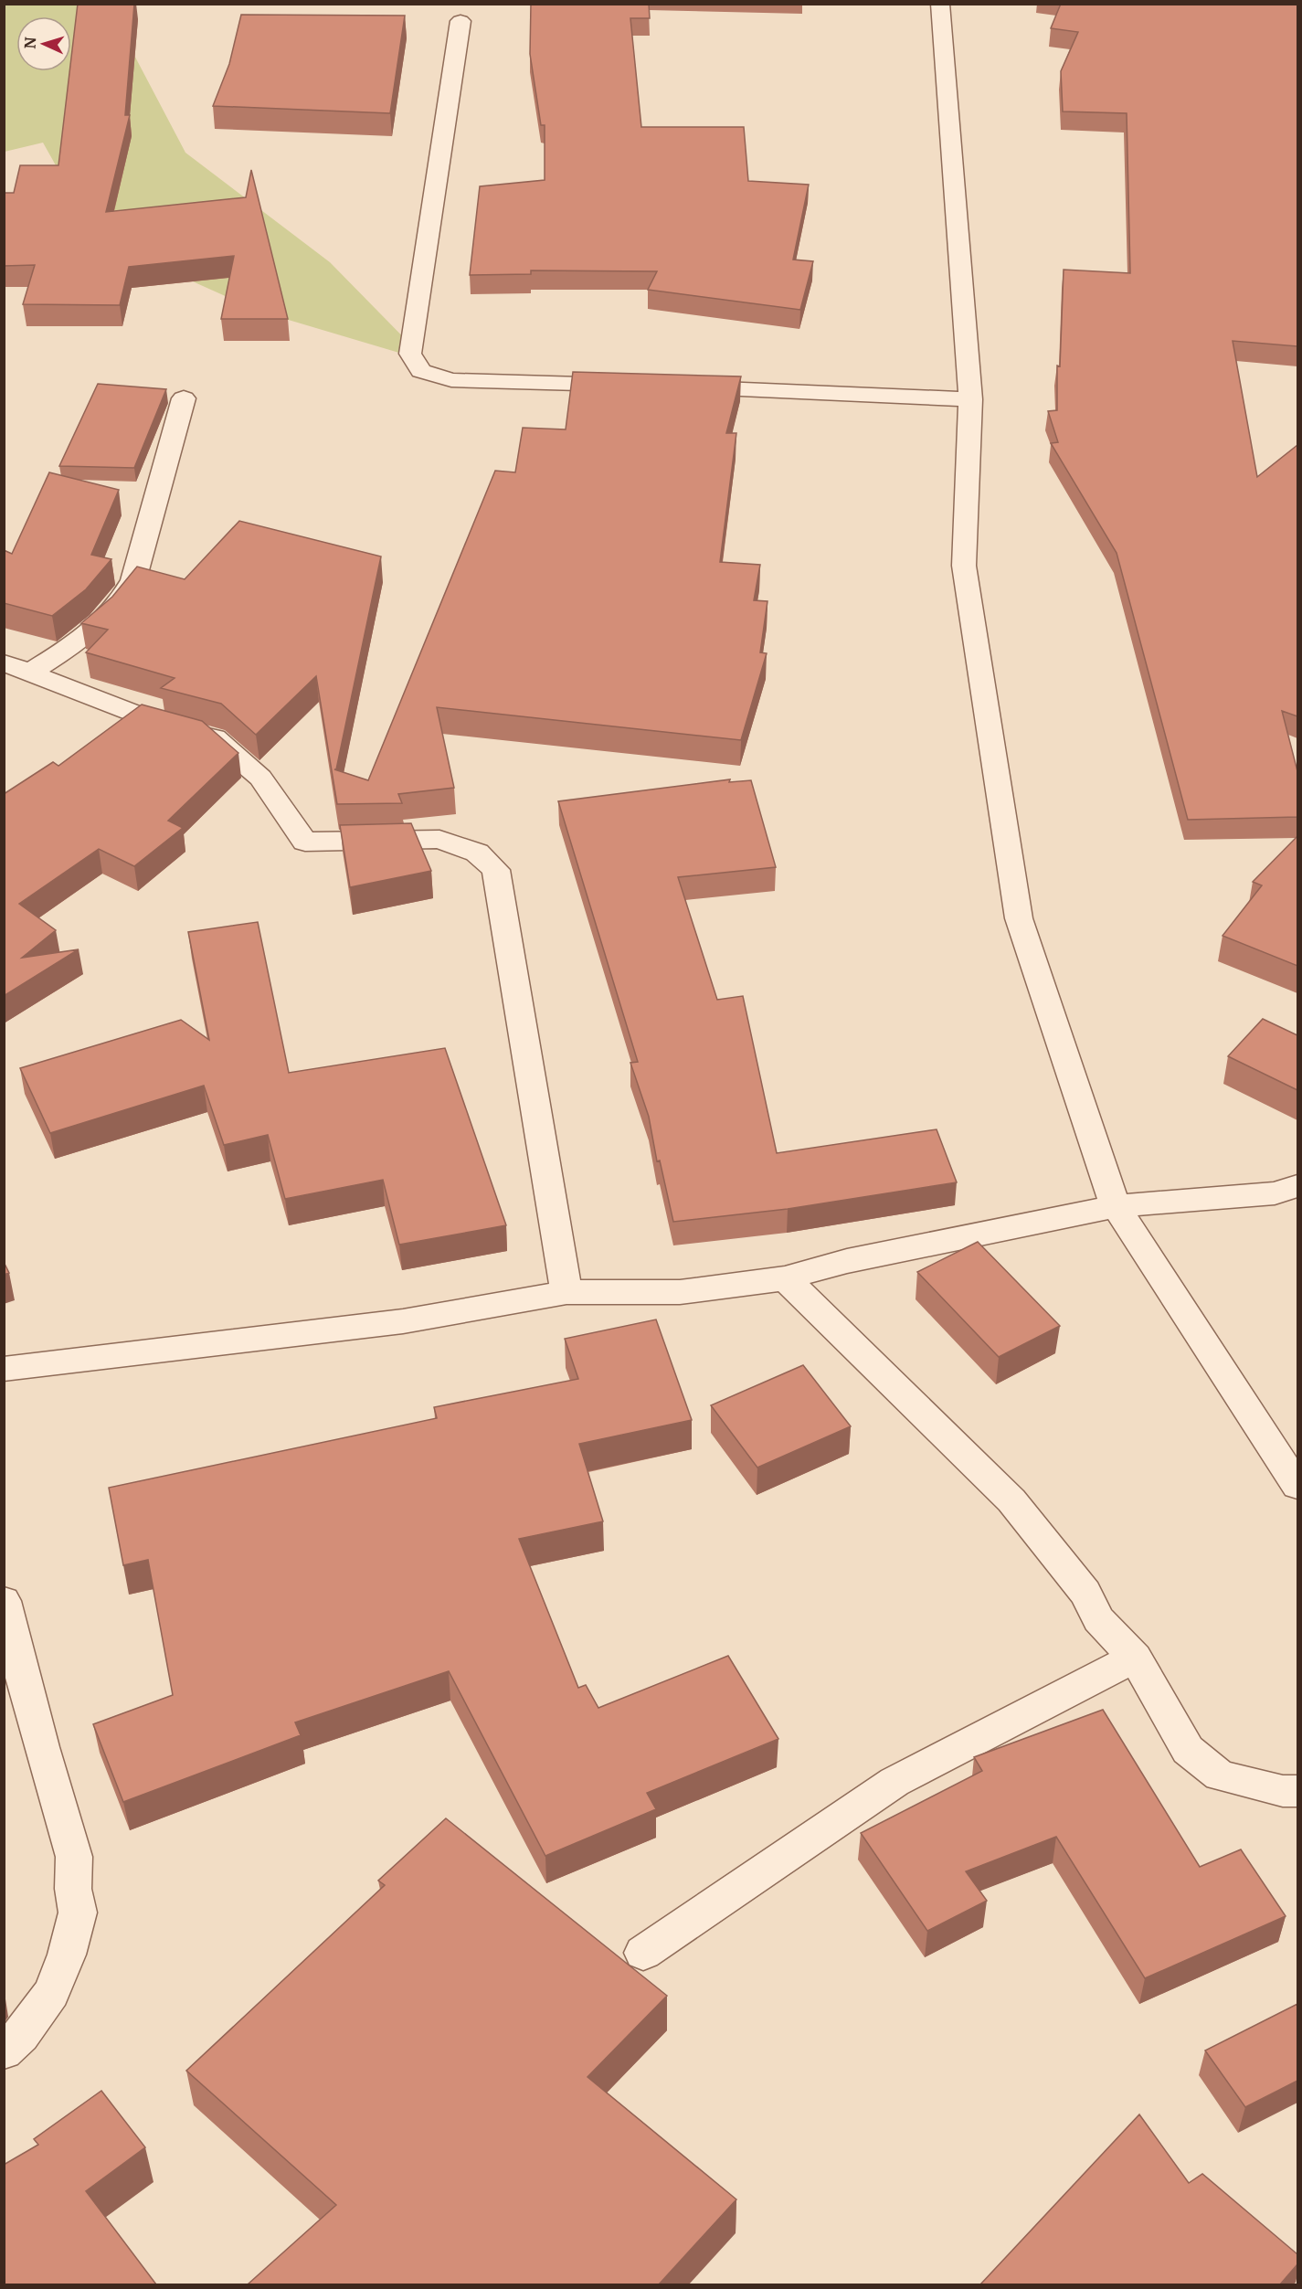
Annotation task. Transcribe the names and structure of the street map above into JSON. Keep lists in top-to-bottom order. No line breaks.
{"north":"left"}
